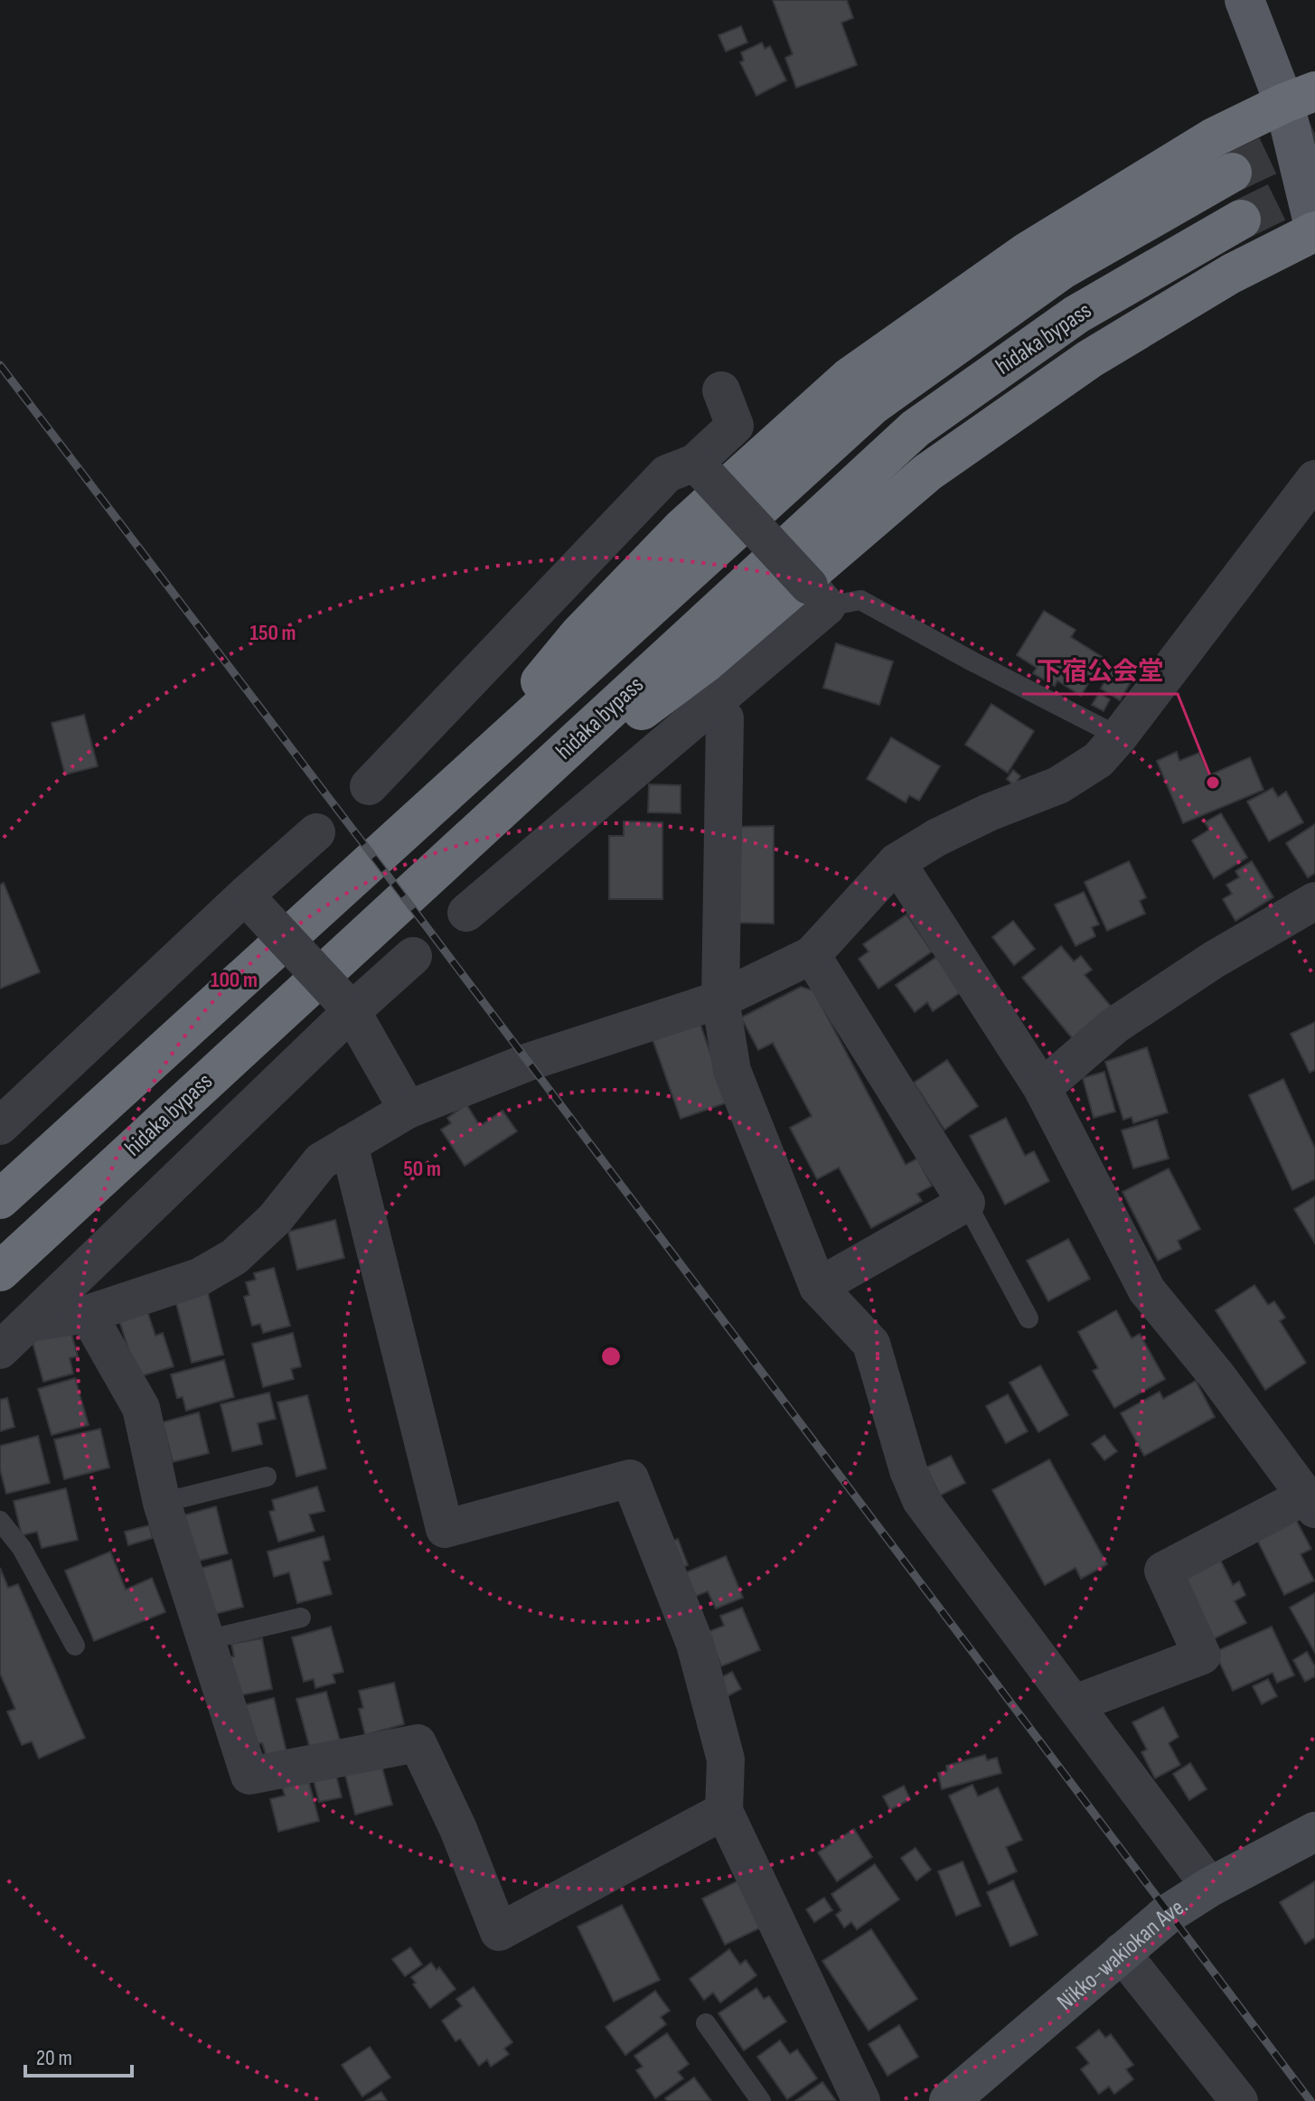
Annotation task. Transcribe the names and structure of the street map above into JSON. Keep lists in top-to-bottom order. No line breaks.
{"streets":{"highway":["hidaka bypass"],"street":["Nikko-wakiokan Ave."]},"places":["下宿公会堂"],"scale_bar":"20 m","rings":["150 m","100 m","50 m"]}
